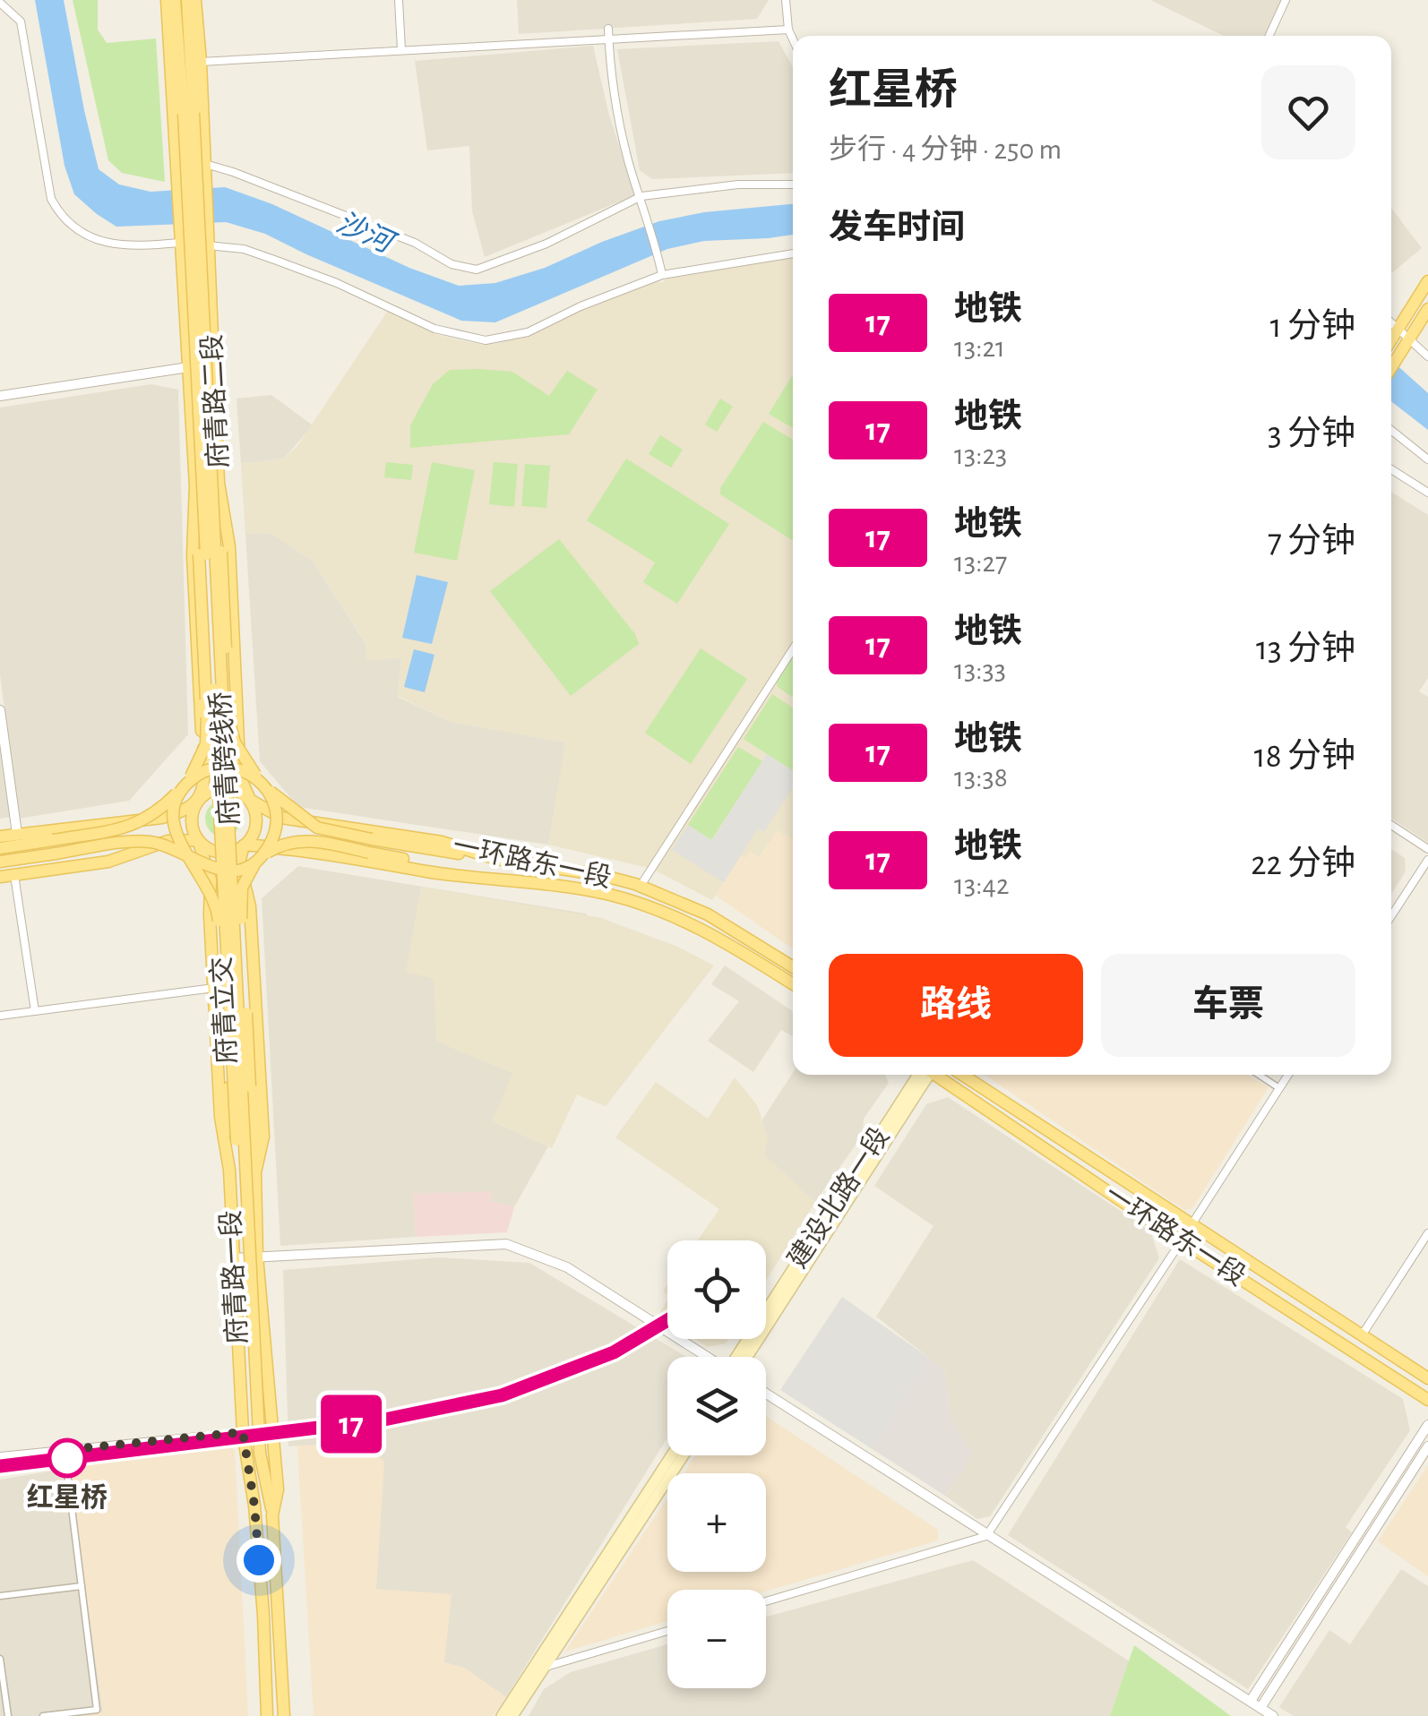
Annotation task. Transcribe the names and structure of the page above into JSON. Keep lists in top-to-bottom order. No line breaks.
{"streets":{"main road":["府青路二段","府青跨线桥","一环路东一段","府青立交","建设北路一段","府青路一段"]},"crossings":[["府青路二段","一环路东一段"],["府青路二段","府青立交"],["府青路二段","府青路一段"],["府青跨线桥","府青路一段"],["一环路东一段","府青路一段"],["府青立交","府青路一段"]],"water":["沙河"],"places":["红星桥"],"lines":["metro line 17"],"page":{"on_map":"17","heading":[["红星桥","步行 · 4 分钟 · 250 m"],"发车时间"],"list":[{"mark":"17","name":"地铁","note":"13:21","value":"1 分钟"},{"mark":"17","name":"地铁","note":"13:23","value":"3 分钟"},{"mark":"17","name":"地铁","note":"13:27","value":"7 分钟"},{"mark":"17","name":"地铁","note":"13:33","value":"13 分钟"},{"mark":"17","name":"地铁","note":"13:38","value":"18 分钟"},{"mark":"17","name":"地铁","note":"13:42","value":"22 分钟"}],"buttons":["路线","车票"],"map_buttons":["+","−"]}}
